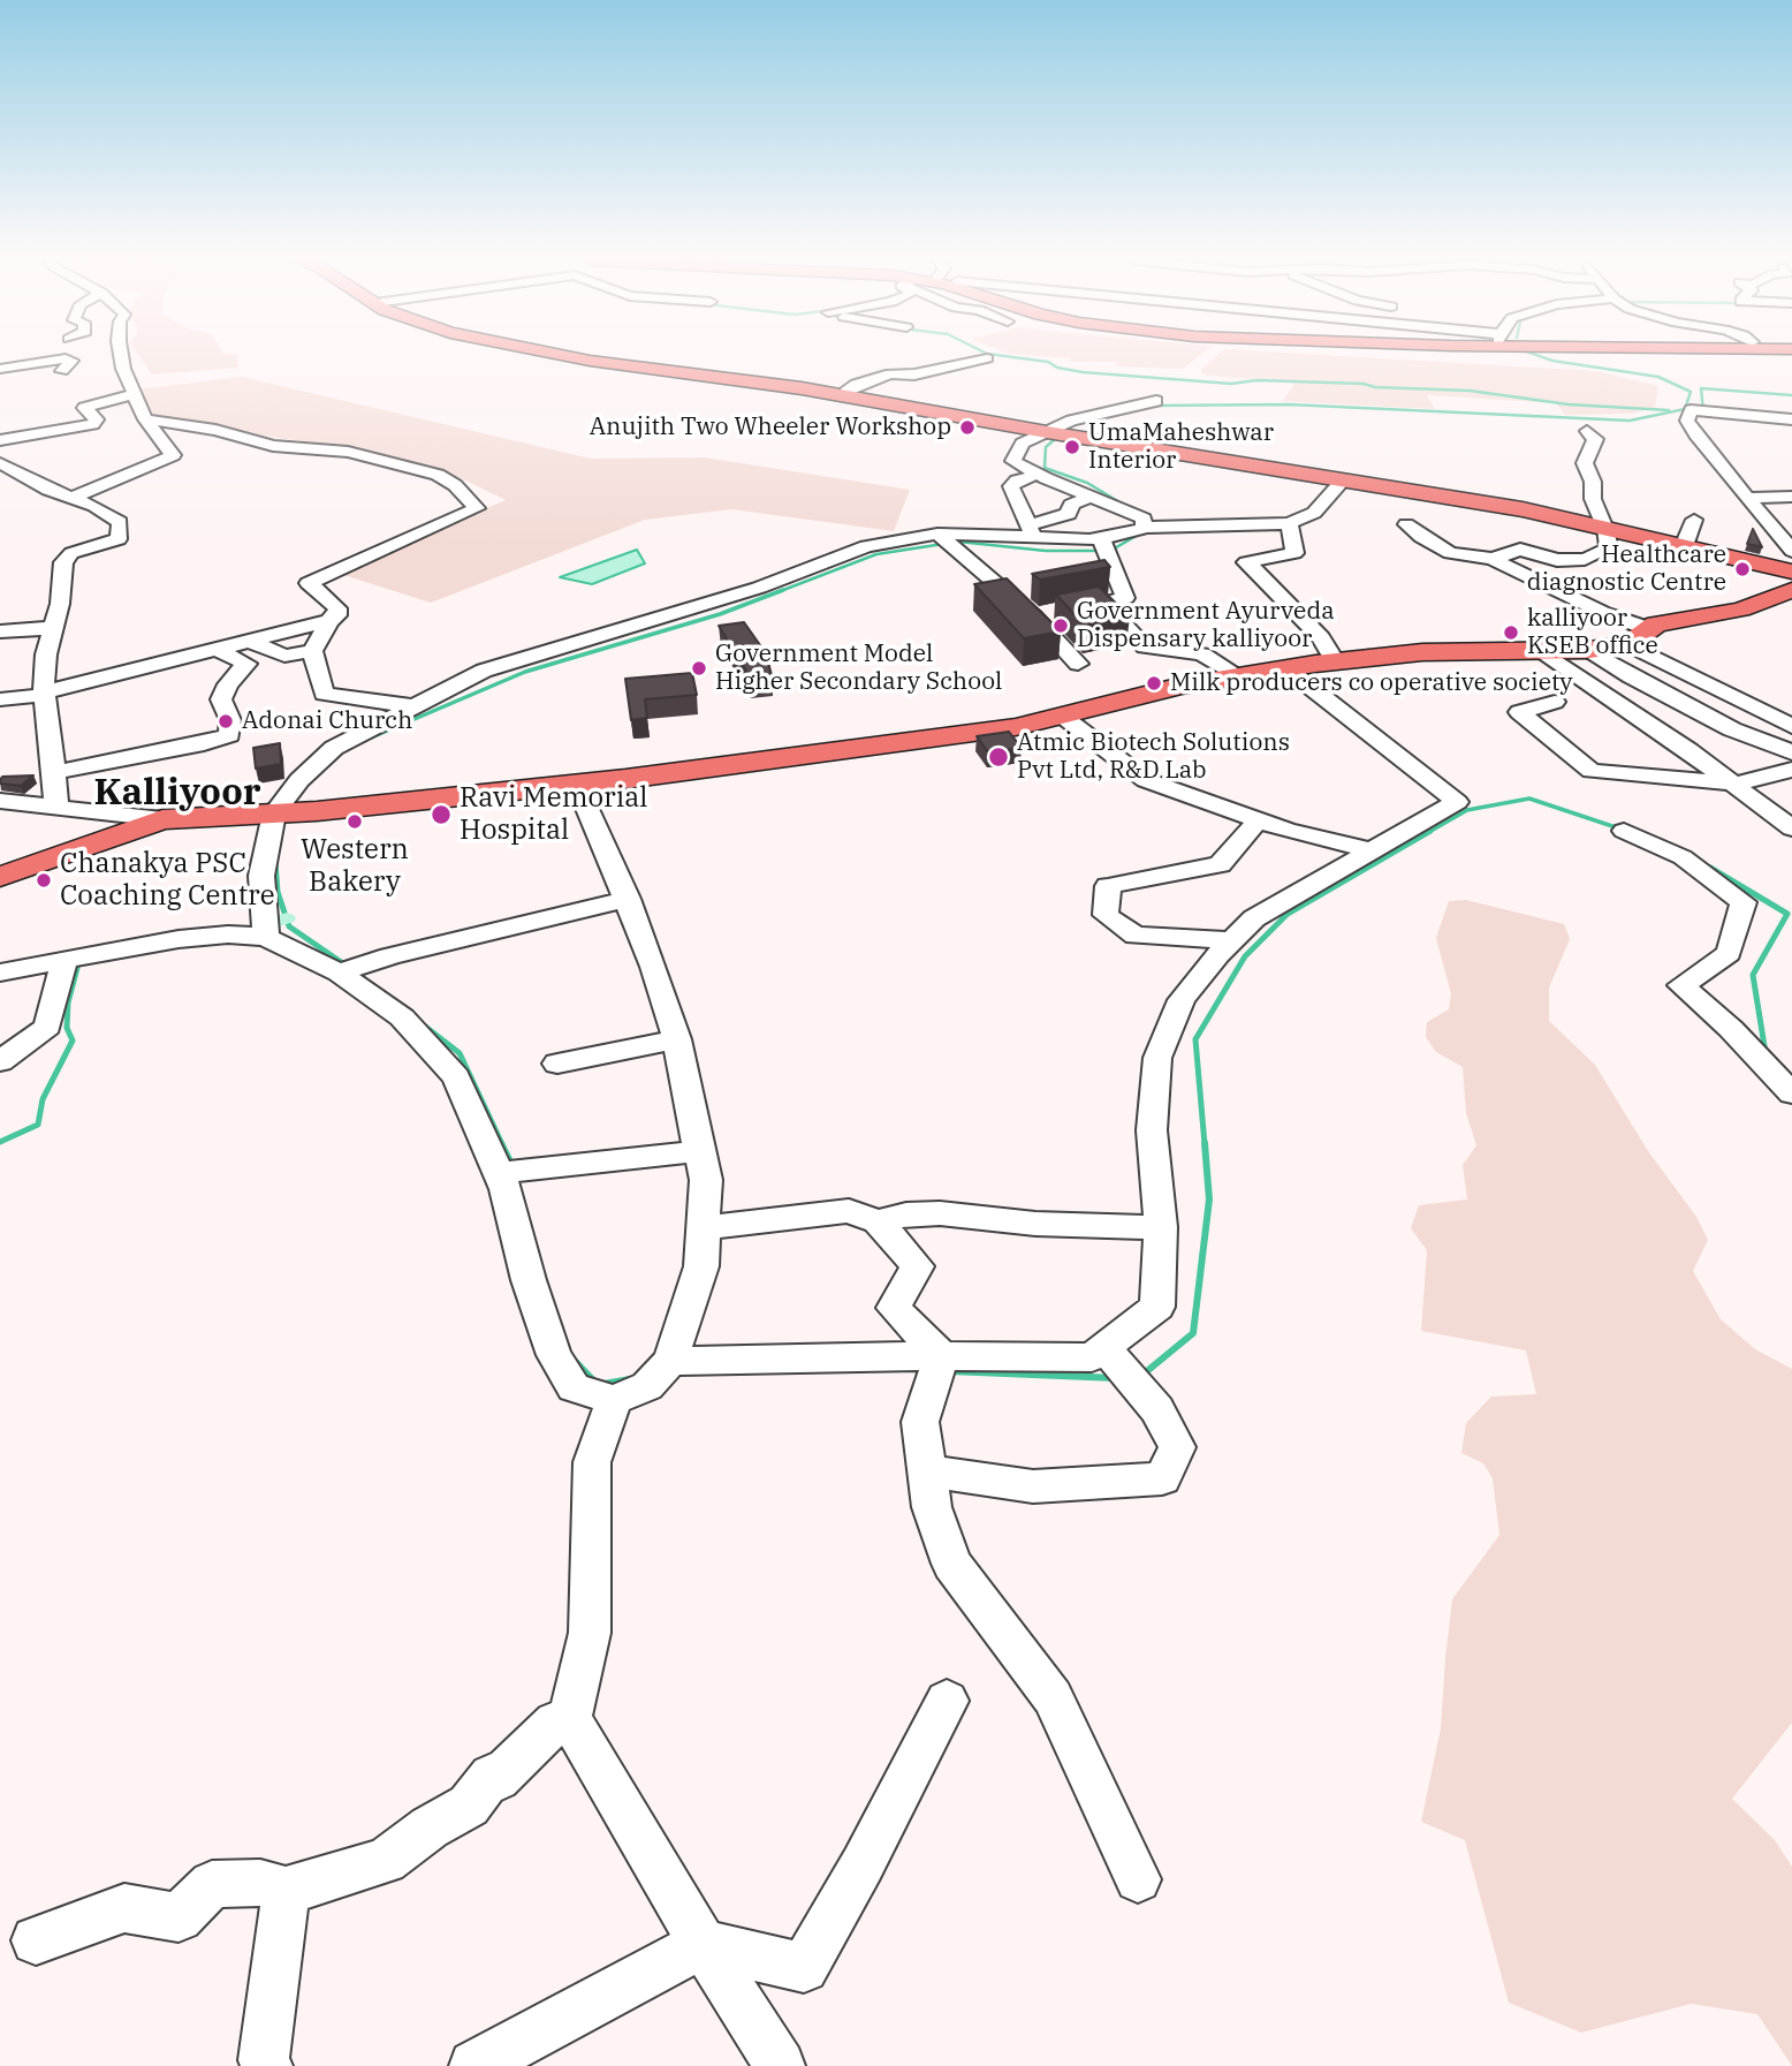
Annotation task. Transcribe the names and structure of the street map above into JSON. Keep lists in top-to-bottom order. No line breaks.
{"districts":["Kalliyoor"],"places":["Anujith Two Wheeler Workshop","UmaMaheshwar Interior","Healthcare diagnostic Centre","Government Ayurveda Dispensary kalliyoor","kalliyoor KSEB office","Government Model Higher Secondary School","Milk producers co operative society","Adonai Church","Atmic Biotech Solutions Pvt Ltd, R&D Lab","Ravi Memorial Hospital","Western Bakery","Chanakya PSC Coaching Centre"]}
